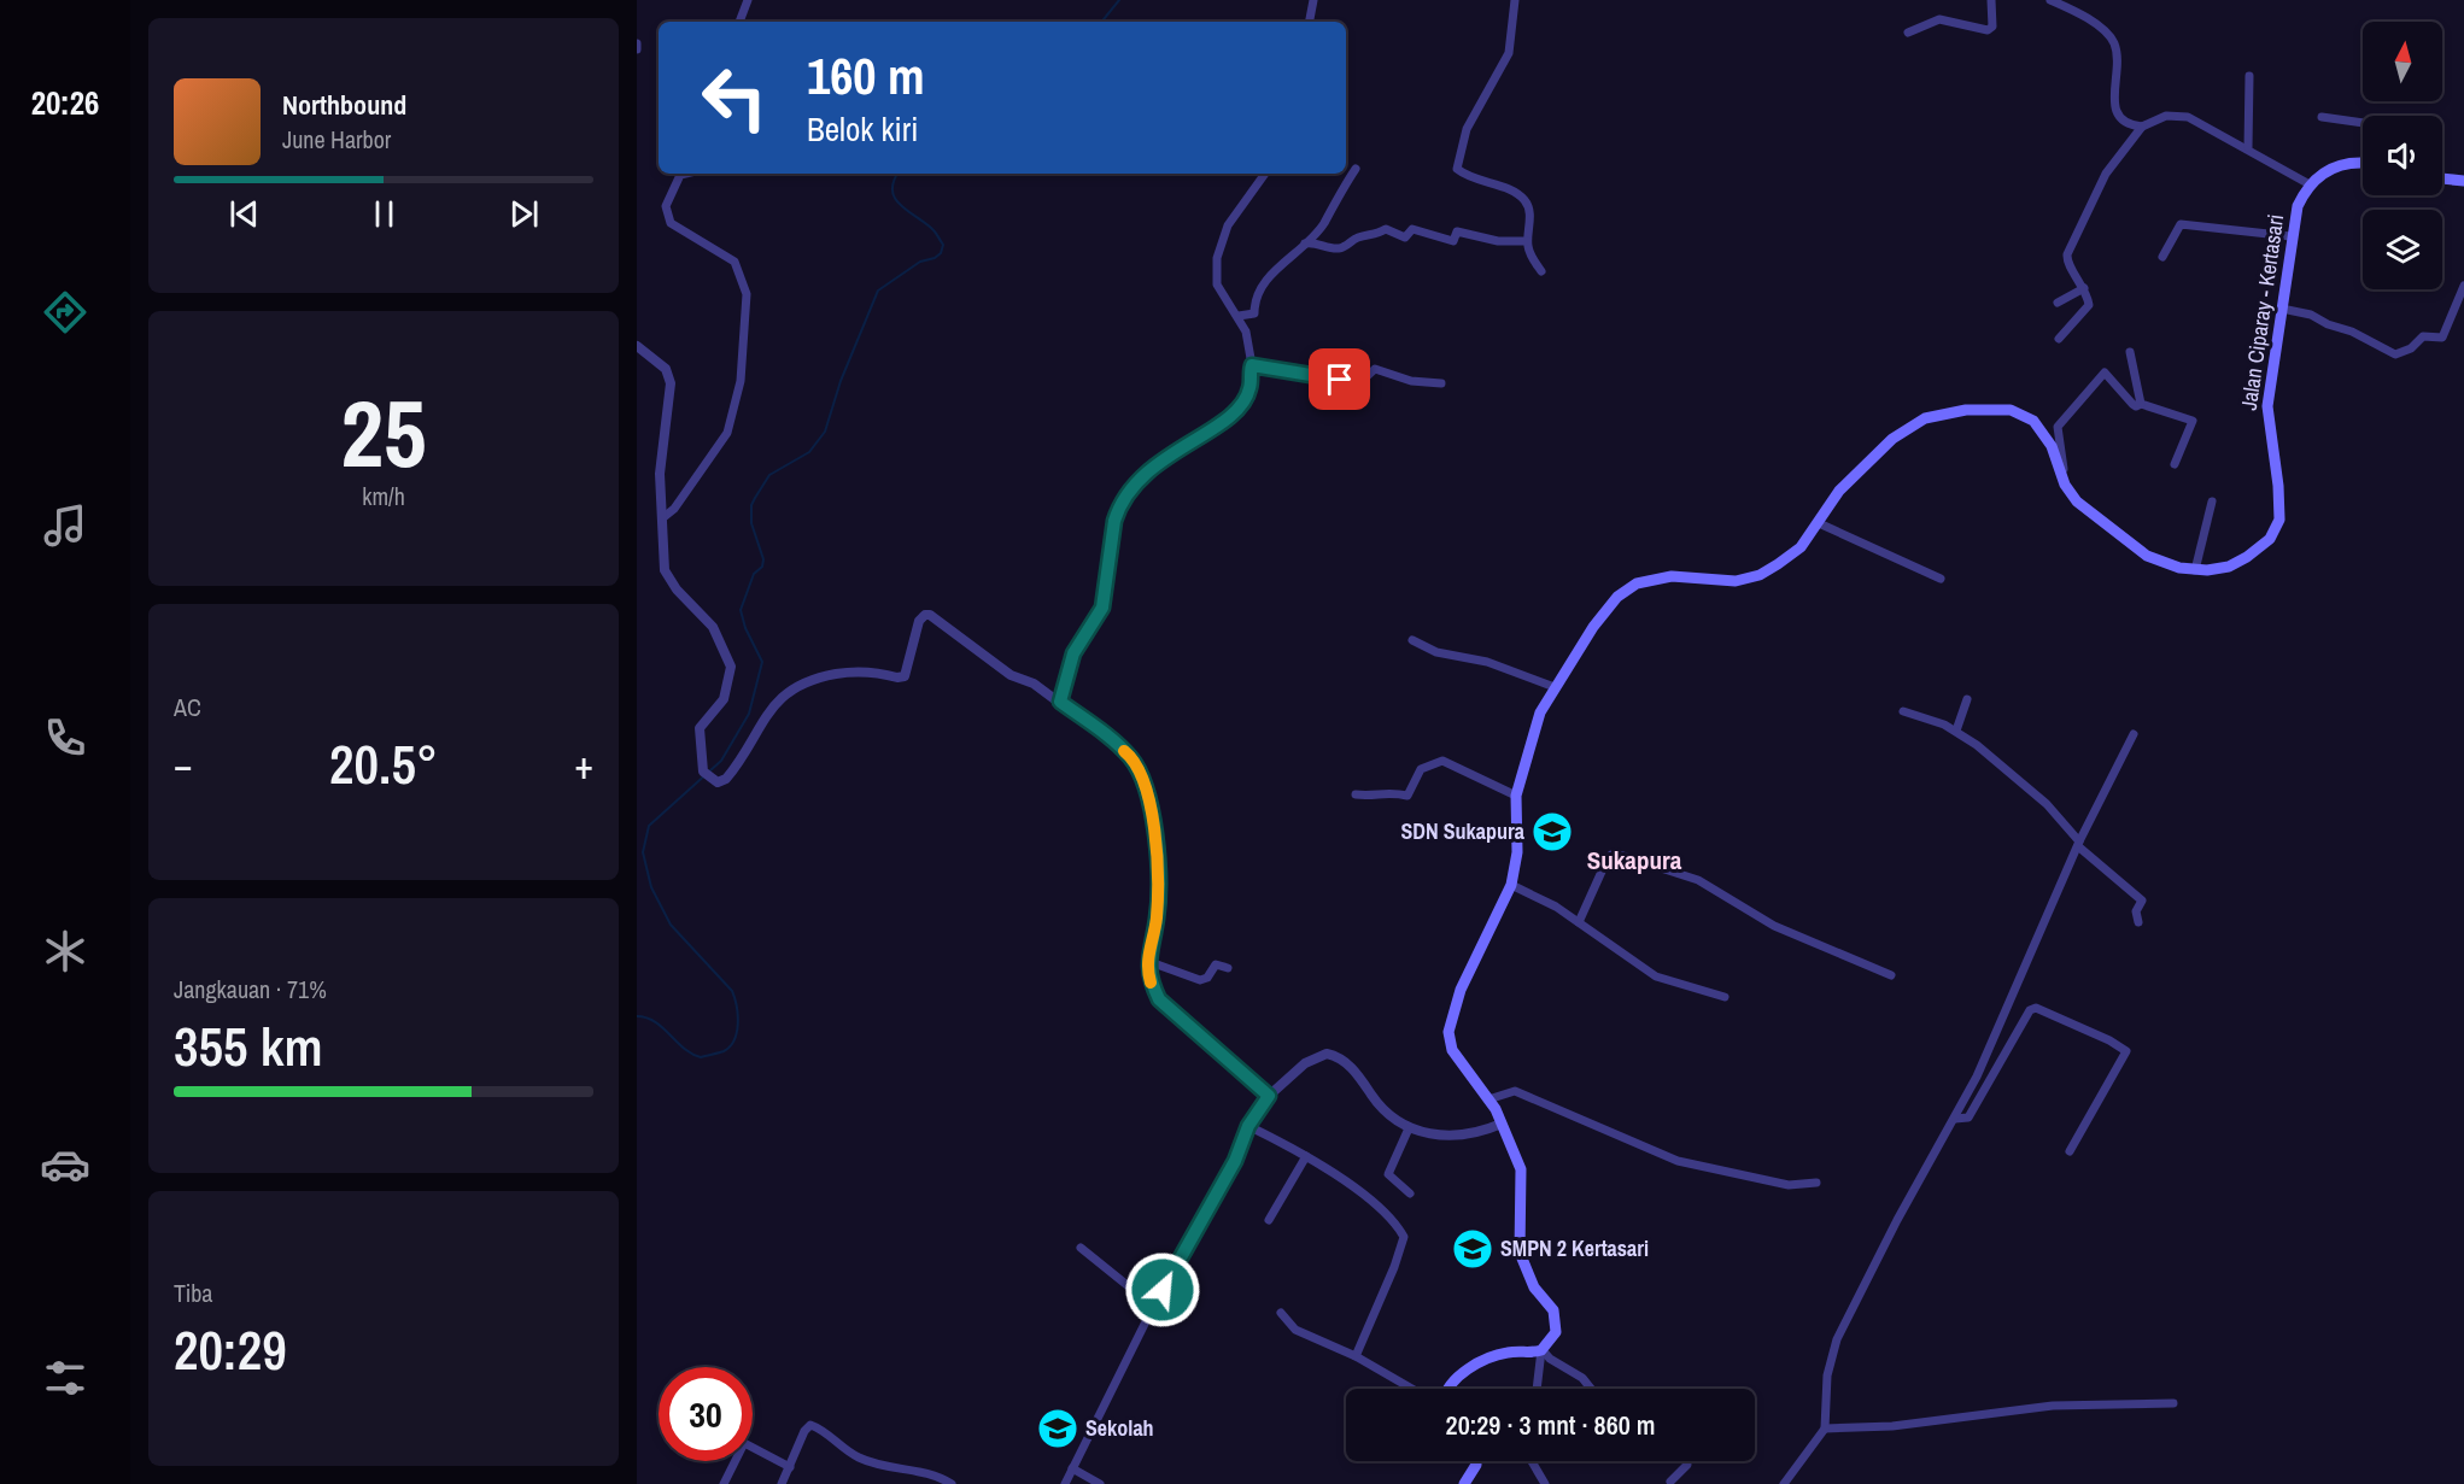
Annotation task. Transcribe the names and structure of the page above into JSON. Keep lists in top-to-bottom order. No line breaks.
{"streets":{"main road":["Jalan Ciparay - Kertasari"]},"districts":["Sukapura"],"places":{"school or university":["SDN Sukapura","SMPN 2 Kertasari","Sekolah"]},"north":"top","page":{"tabs":"20:26","turn":["160 m","Belok kiri"],"song":["Northbound","June Harbor"],"tile":[["25","km/h"],"AC",["Jangkauan · 71%","355 km"],["Tiba","20:29"]],"heat":["−","20.5°","+"],"limit":"30","trip":"20:29 · 3 mnt · 860 m"}}
